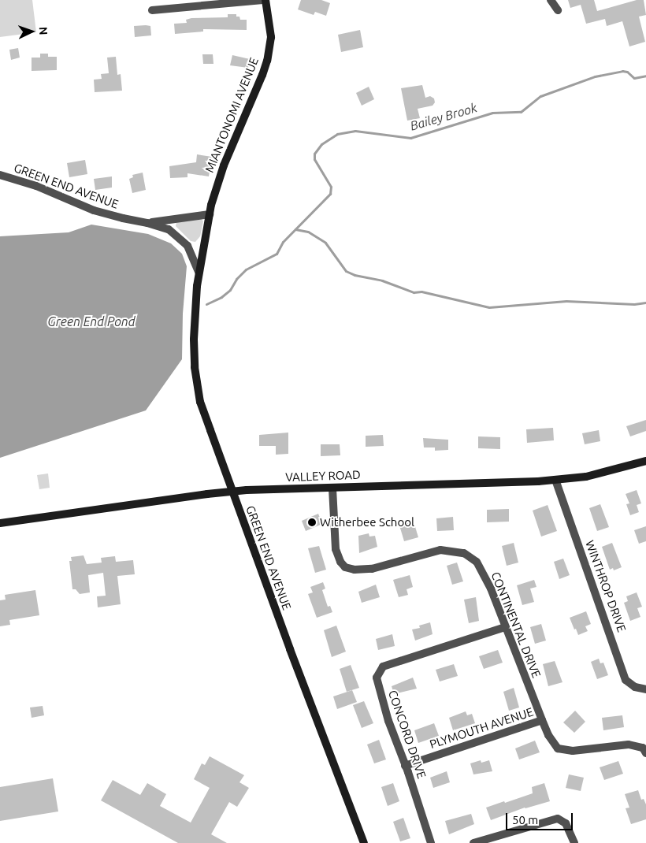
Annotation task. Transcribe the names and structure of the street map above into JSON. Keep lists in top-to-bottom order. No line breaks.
{"streets":{"main road":["MIANTONOMI AVENUE","GREEN END AVENUE","VALLEY ROAD"],"street":["WINTHROP DRIVE","CONTINENTAL DRIVE","PLYMOUTH AVENUE","CONCORD DRIVE"]},"crossings":[["MIANTONOMI AVENUE","GREEN END AVENUE"],["GREEN END AVENUE","VALLEY ROAD"],["VALLEY ROAD","WINTHROP DRIVE"],["VALLEY ROAD","CONTINENTAL DRIVE"],["CONTINENTAL DRIVE","PLYMOUTH AVENUE"],["CONTINENTAL DRIVE","CONCORD DRIVE"],["PLYMOUTH AVENUE","CONCORD DRIVE"]],"water":["Bailey Brook","Green End Pond"],"places":["Witherbee School"],"scale_bar":"50 m","north":"right"}
